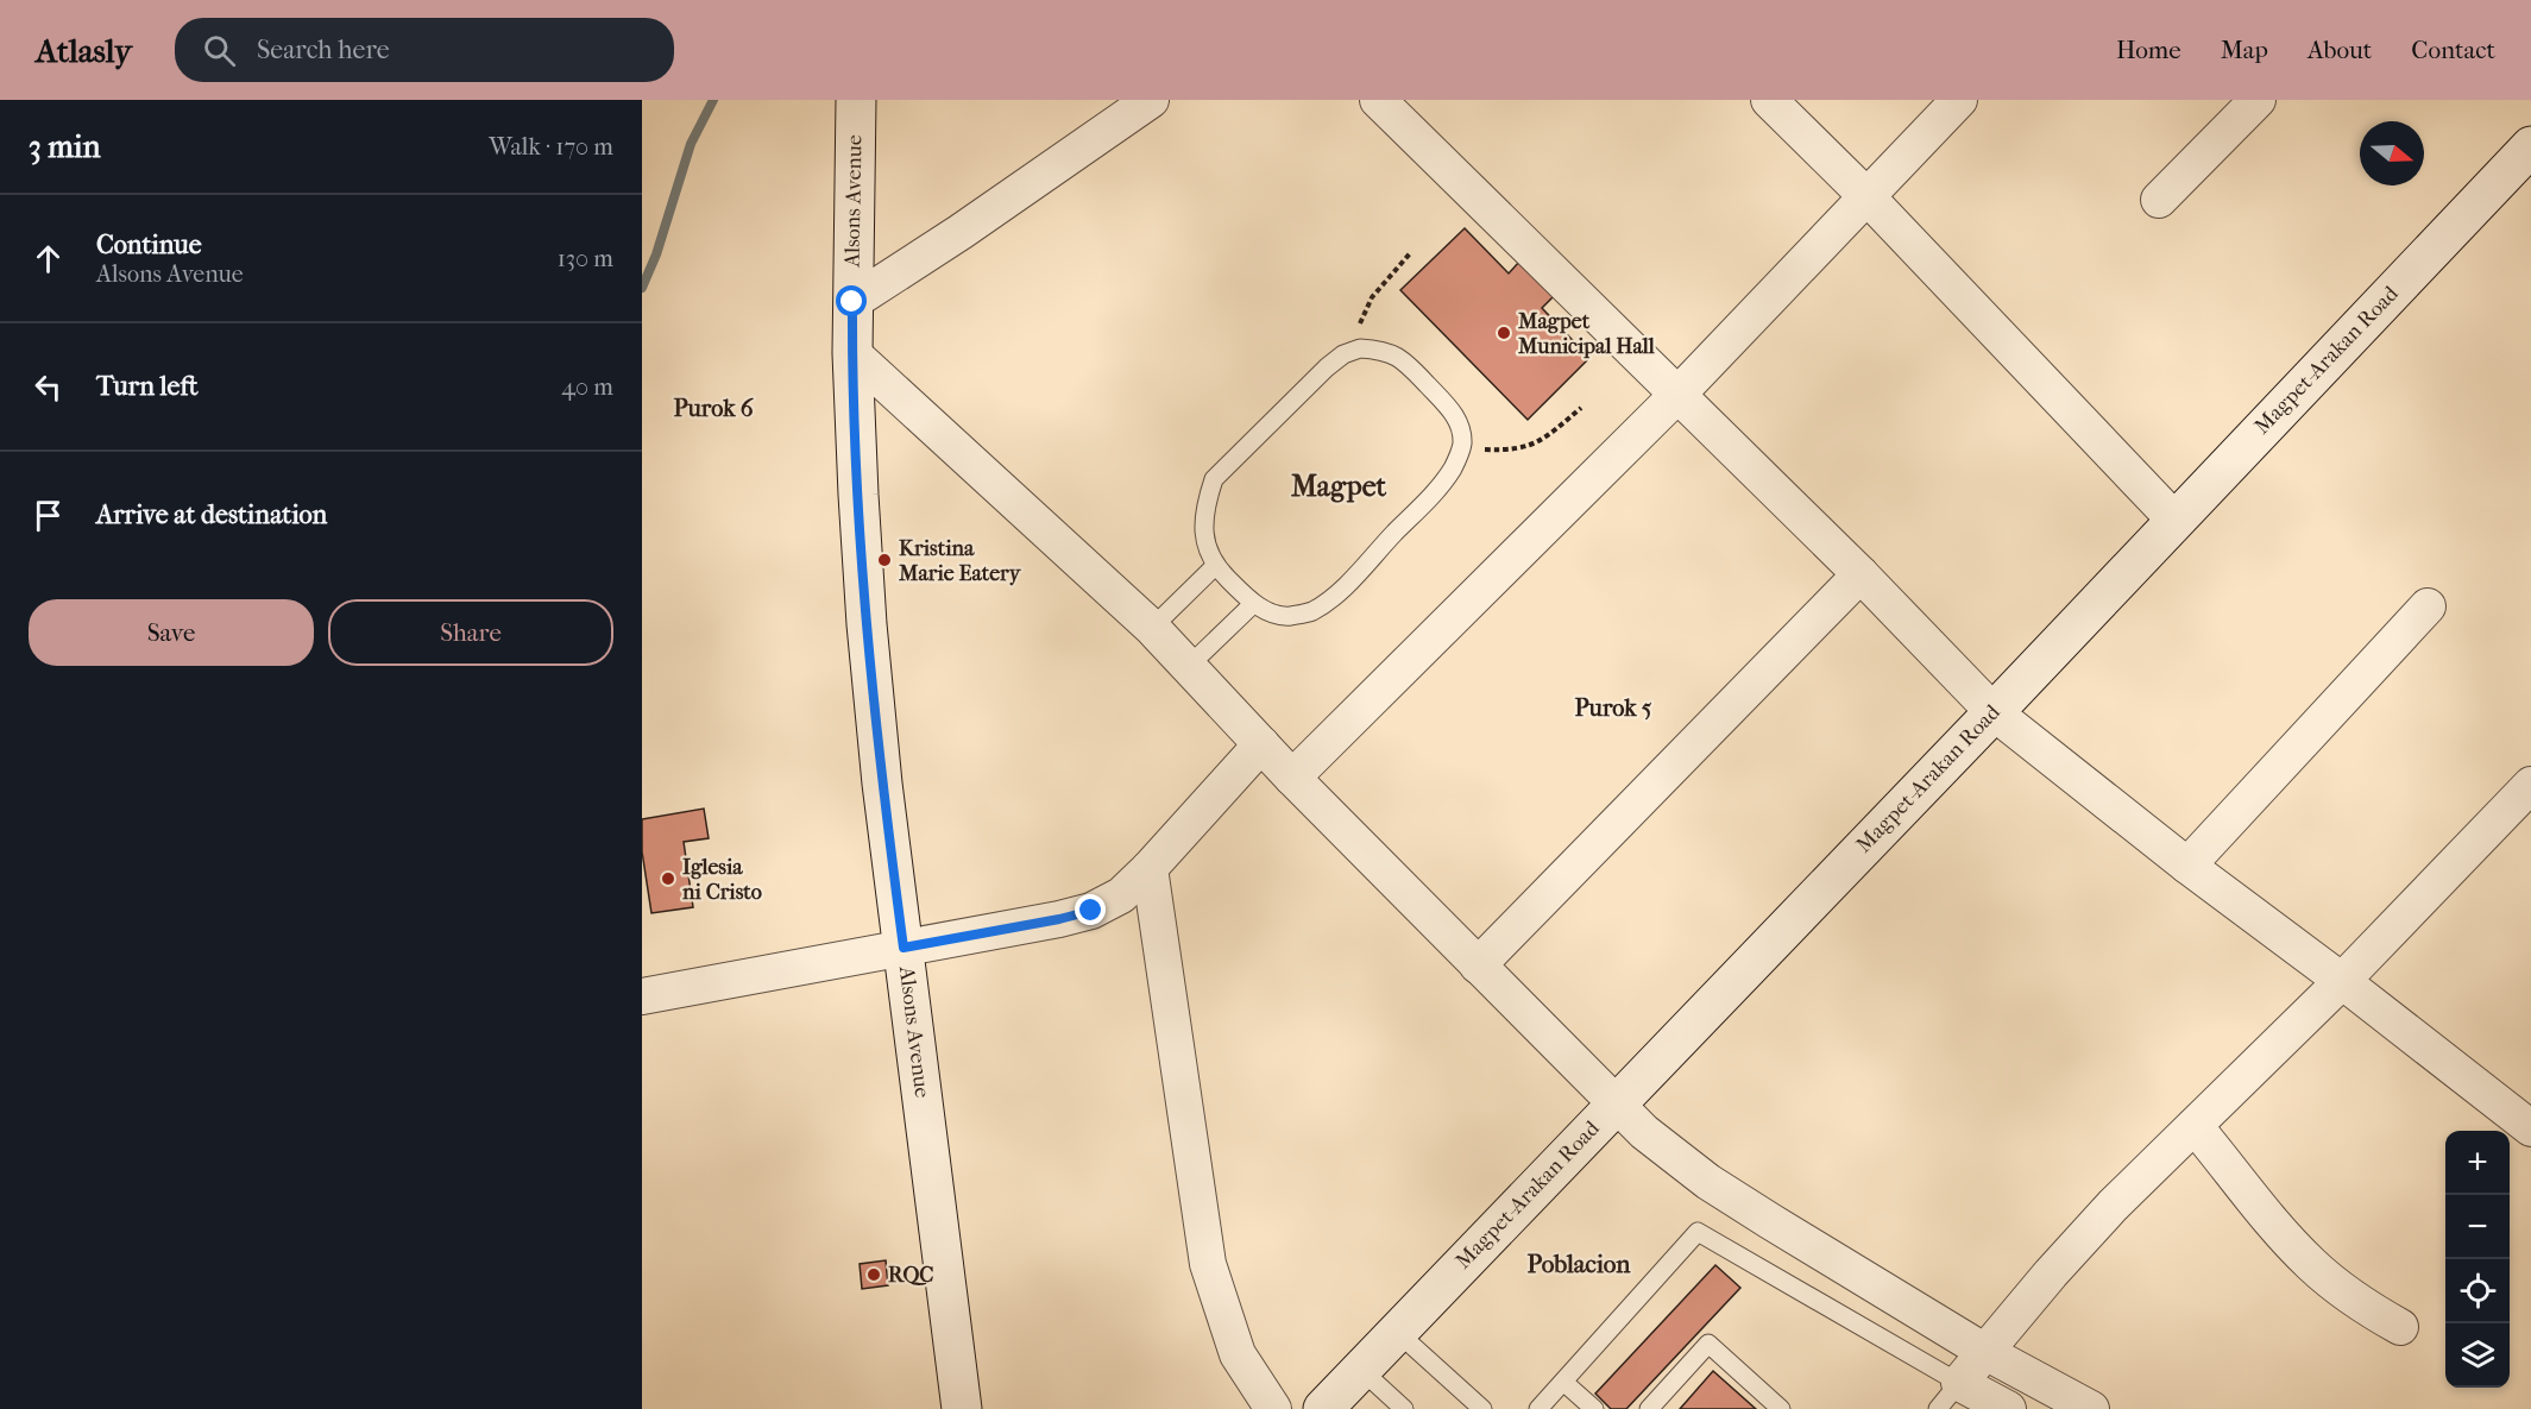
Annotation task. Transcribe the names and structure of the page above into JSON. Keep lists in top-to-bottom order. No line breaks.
{"streets":{"main road":["Alsons Avenue","Magpet-Arakan Road"]},"districts":["Purok 6","Magpet","Purok 5","Poblacion"],"places":["Magpet Municipal Hall","Kristina Marie Eatery","Iglesia ni Cristo","RQC"],"north":"right","page":{"header":"Atlasly","search":"Search here","nav":["Home","Map","About","Contact"],"heading":["3 min","Walk · 170 m"],"list":[["Continue","Alsons Avenue","130 m"],["Turn left","40 m"],"Arrive at destination"],"buttons":["Save","Share"],"map_buttons":["+","−"]}}
